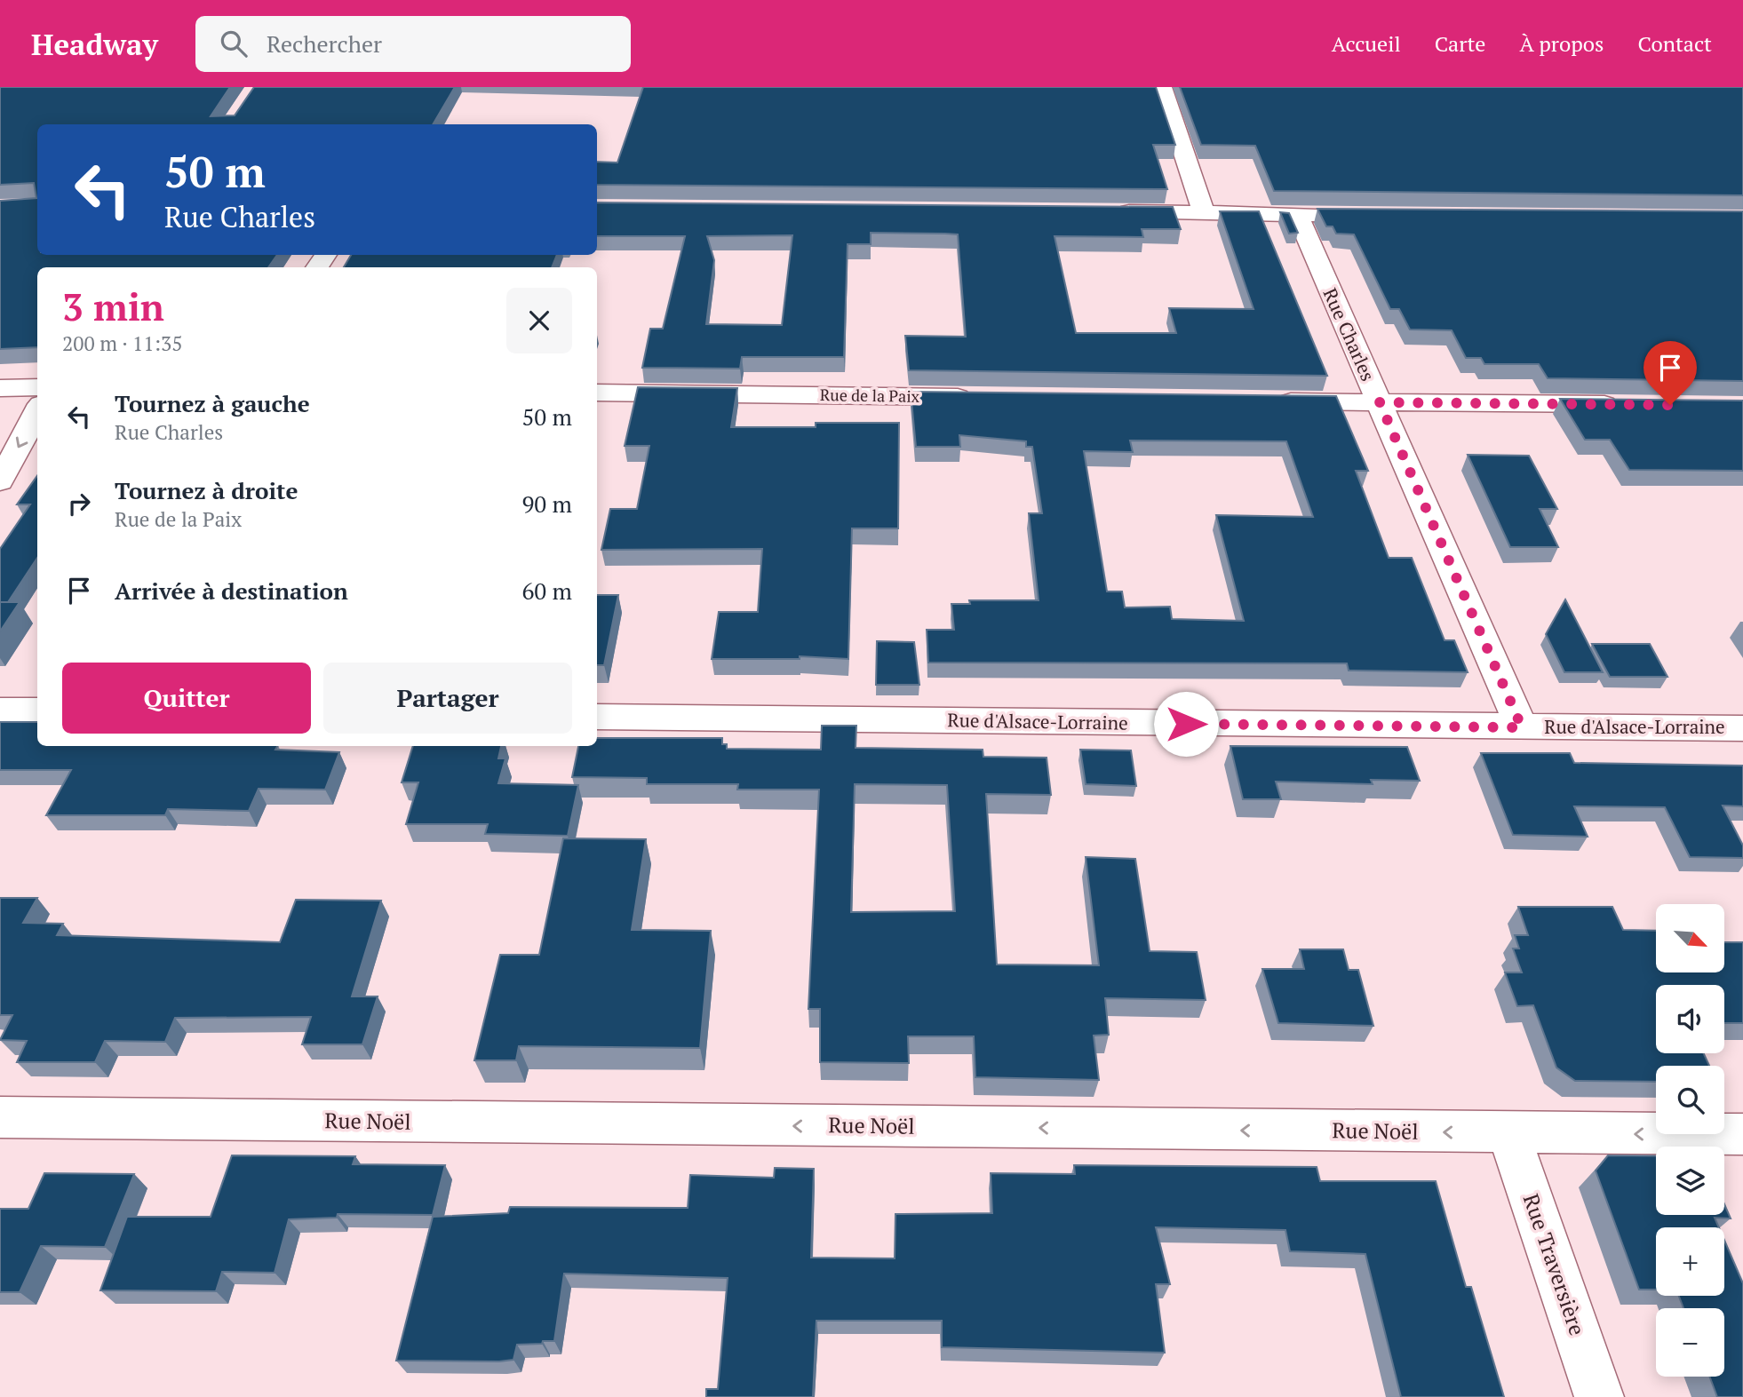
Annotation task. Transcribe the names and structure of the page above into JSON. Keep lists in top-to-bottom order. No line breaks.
{"streets":{"street":["Rue Charles","Rue de la Paix","Rue d'Alsace-Lorraine","Rue Noël","Rue Traversière"]},"crossings":[["Rue Charles","Rue d'Alsace-Lorraine"],["Rue Noël","Rue Traversière"]],"one_way":["Rue Noël"],"north":"bottom right","page":{"header":"Headway","search":"Rechercher","nav":["Accueil","Carte","À propos","Contact"],"turn":["50 m","Rue Charles"],"heading":["3 min","200 m · 11:35"],"list":[{"name":"Tournez à gauche","note":"Rue Charles","value":"50 m"},{"name":"Tournez à droite","note":"Rue de la Paix","value":"90 m"},{"name":"Arrivée à destination","value":"60 m"}],"buttons":["Quitter","Partager"],"map_buttons":["+","−"]}}
